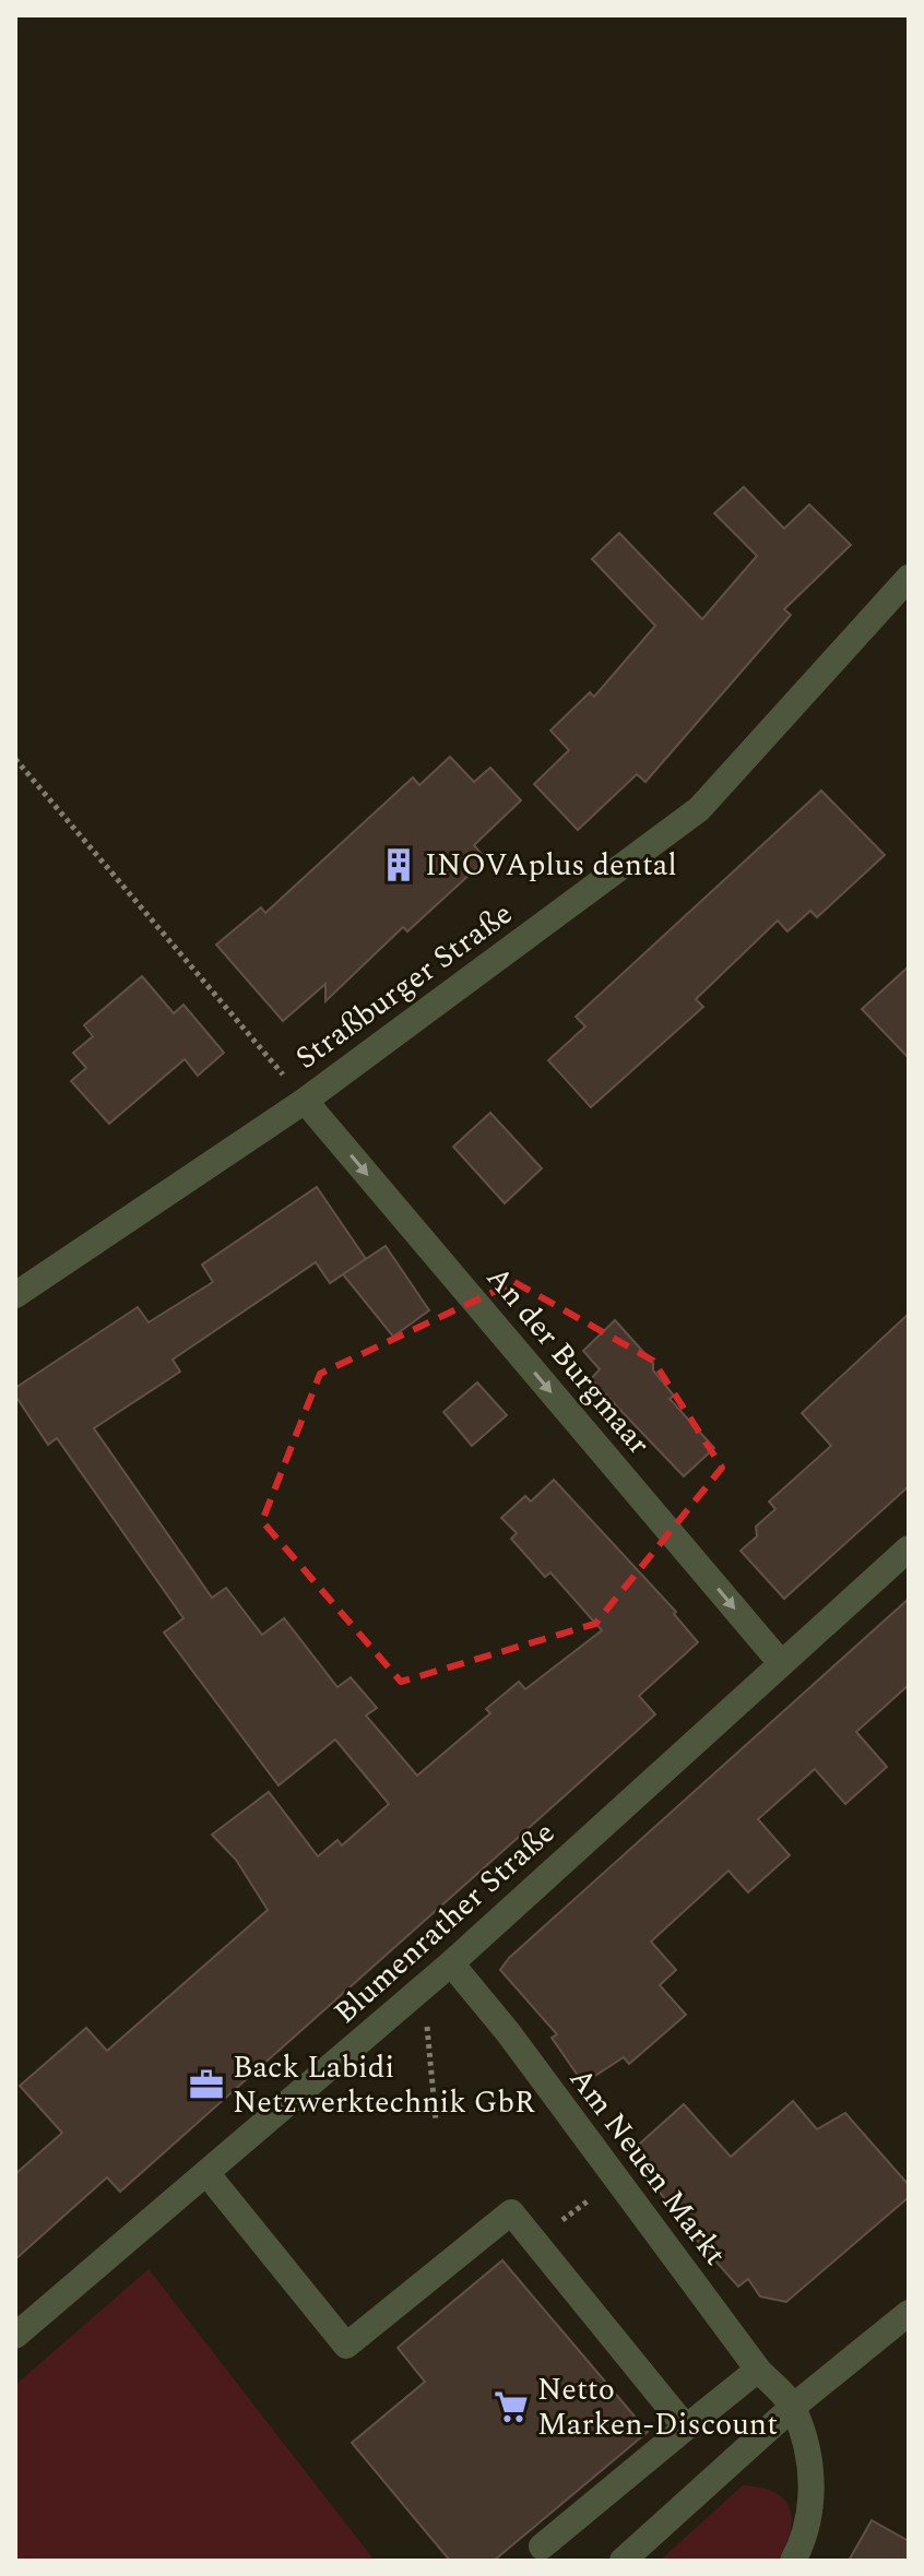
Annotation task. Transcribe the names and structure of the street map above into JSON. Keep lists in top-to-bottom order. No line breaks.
{"streets":{"street":["Straßburger Straße","An der Burgmaar","Blumenrather Straße","Am Neuen Markt"]},"crossings":[["Straßburger Straße","An der Burgmaar"],["An der Burgmaar","Blumenrather Straße"],["Blumenrather Straße","Am Neuen Markt"]],"one_way":["An der Burgmaar"],"places":{"building":["INOVAplus dental"],"office":["Back Labidi Netzwerktechnik GbR"],"supermarket":["Netto Marken-Discount"]}}
